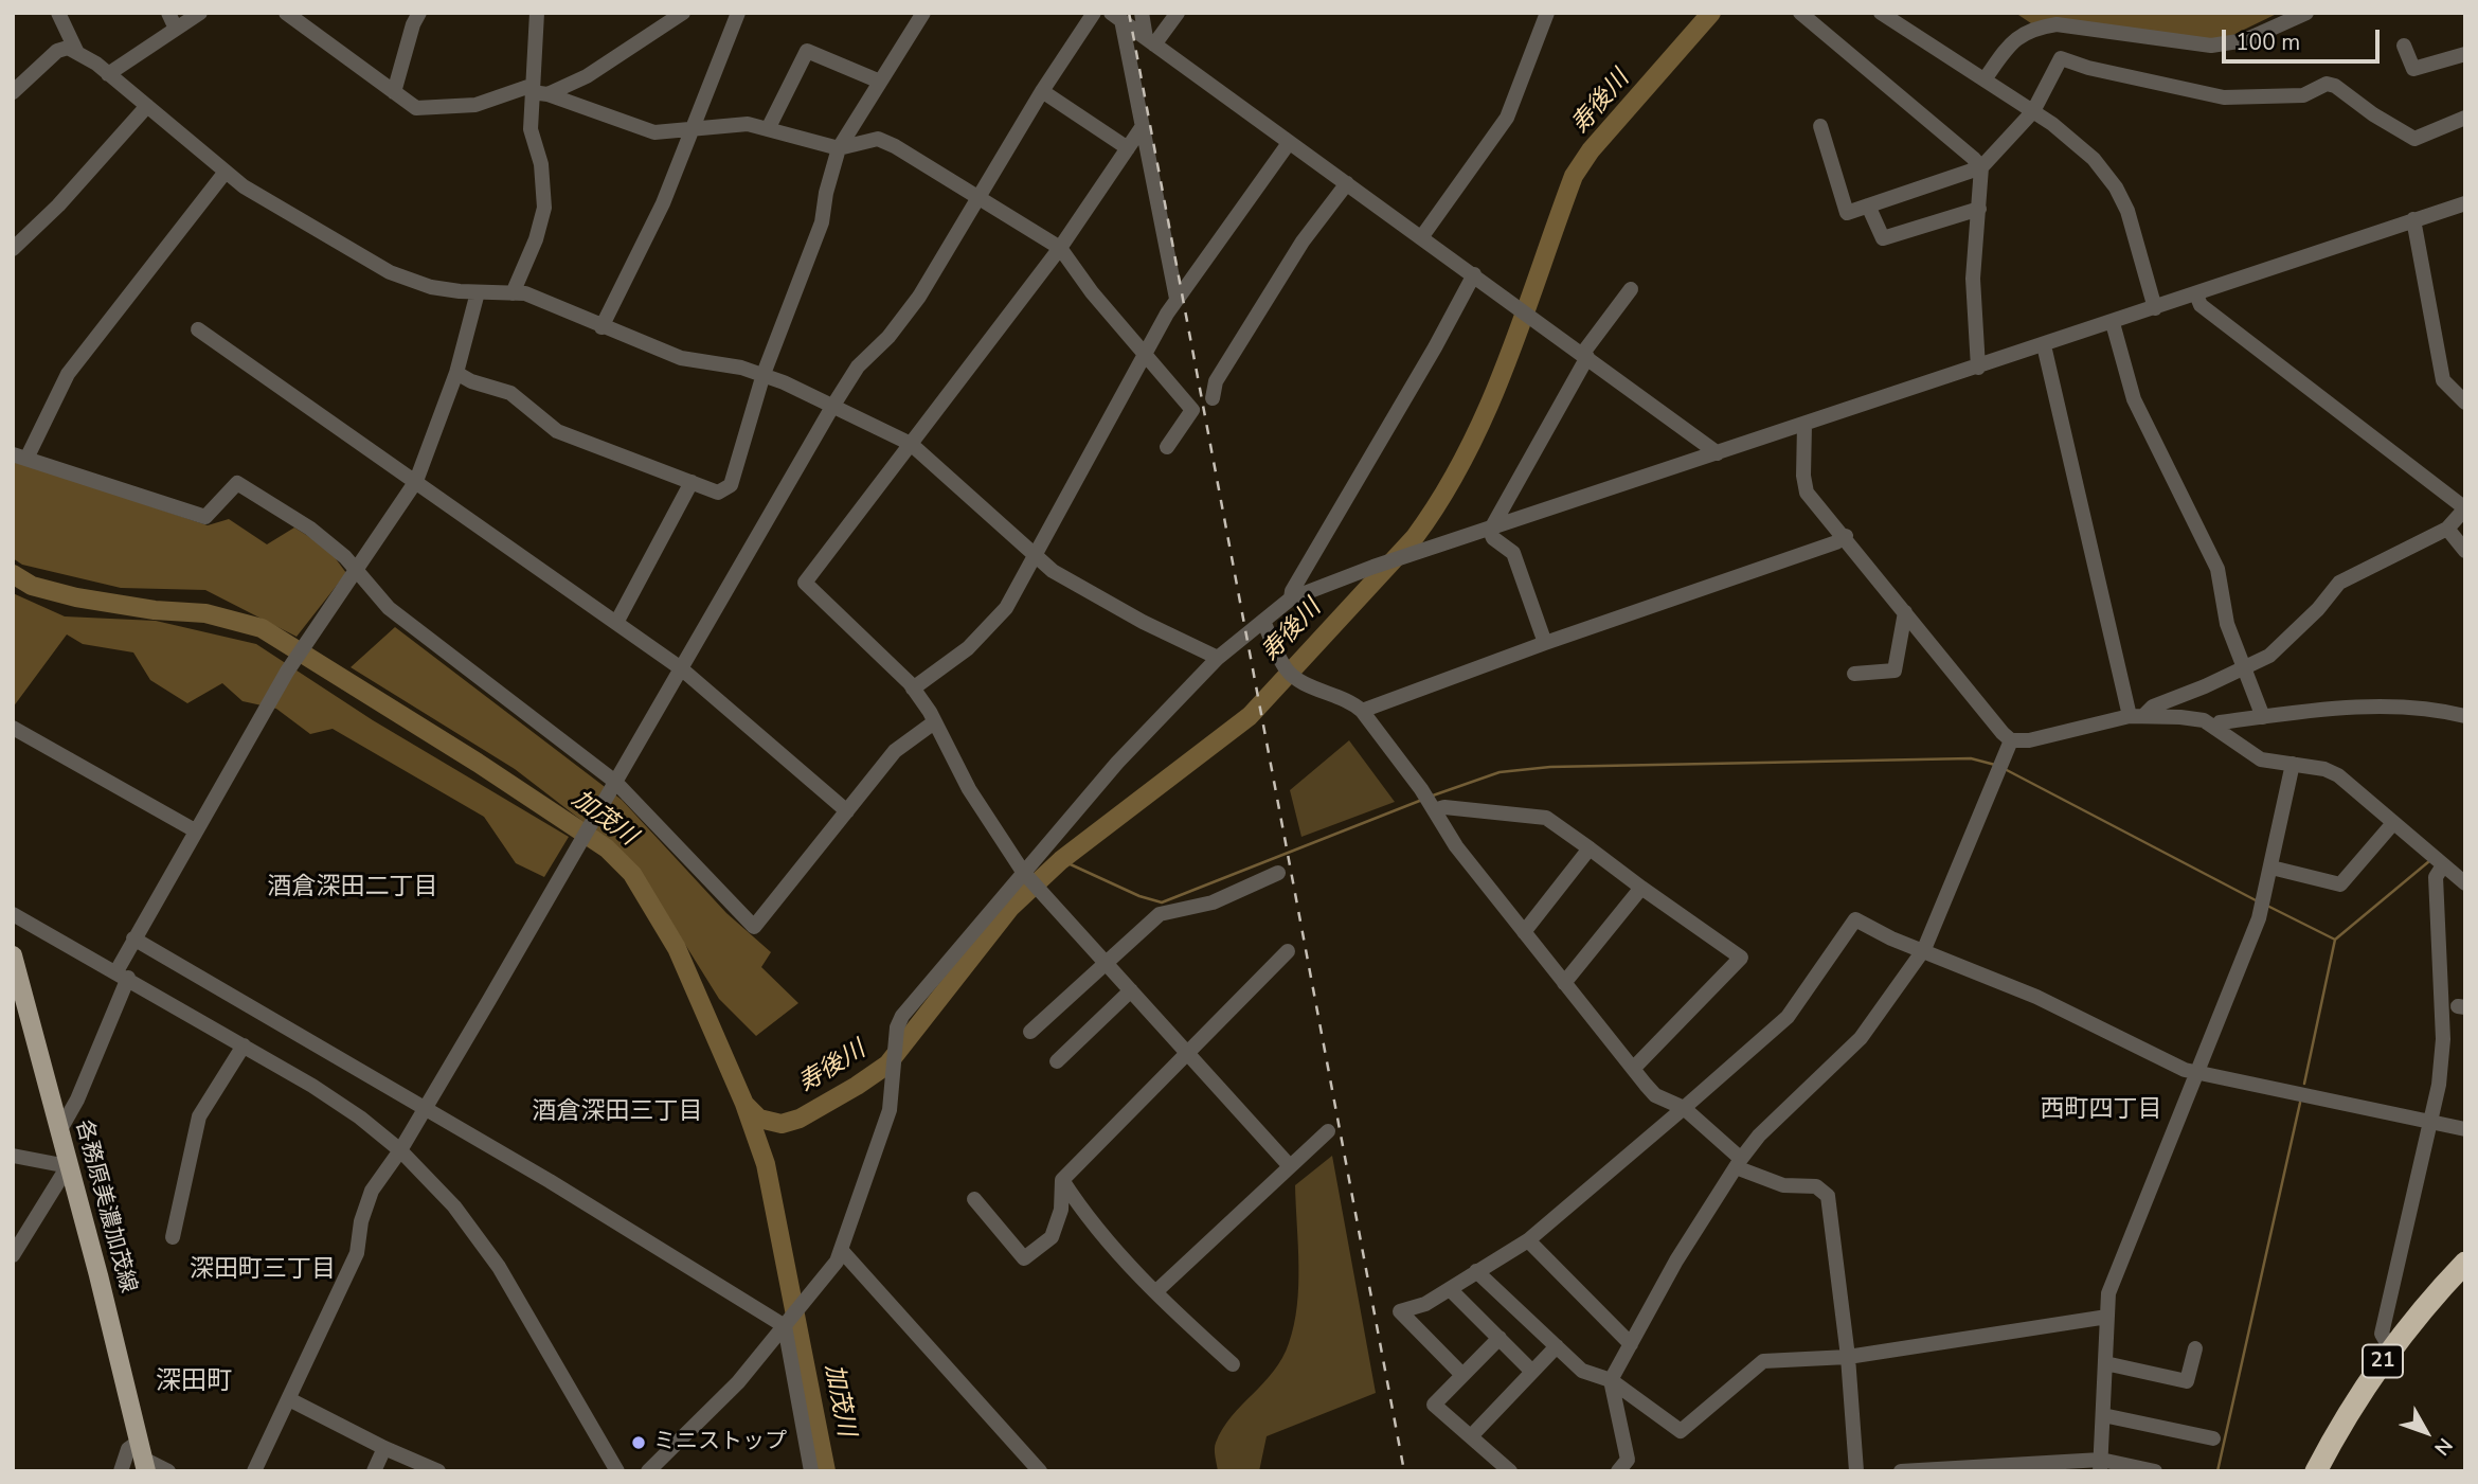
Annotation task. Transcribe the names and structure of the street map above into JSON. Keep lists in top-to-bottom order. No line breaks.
{"streets":{"highway":["21"],"main road":["各務原美濃加茂線"]},"districts":["酒倉深田二丁目","西町四丁目","酒倉深田三丁目","深田町三丁目","深田町"],"water":["寿後川","加茂川"],"places":["ミニストップ"],"scale_bar":"100 m","north":"bottom right"}
